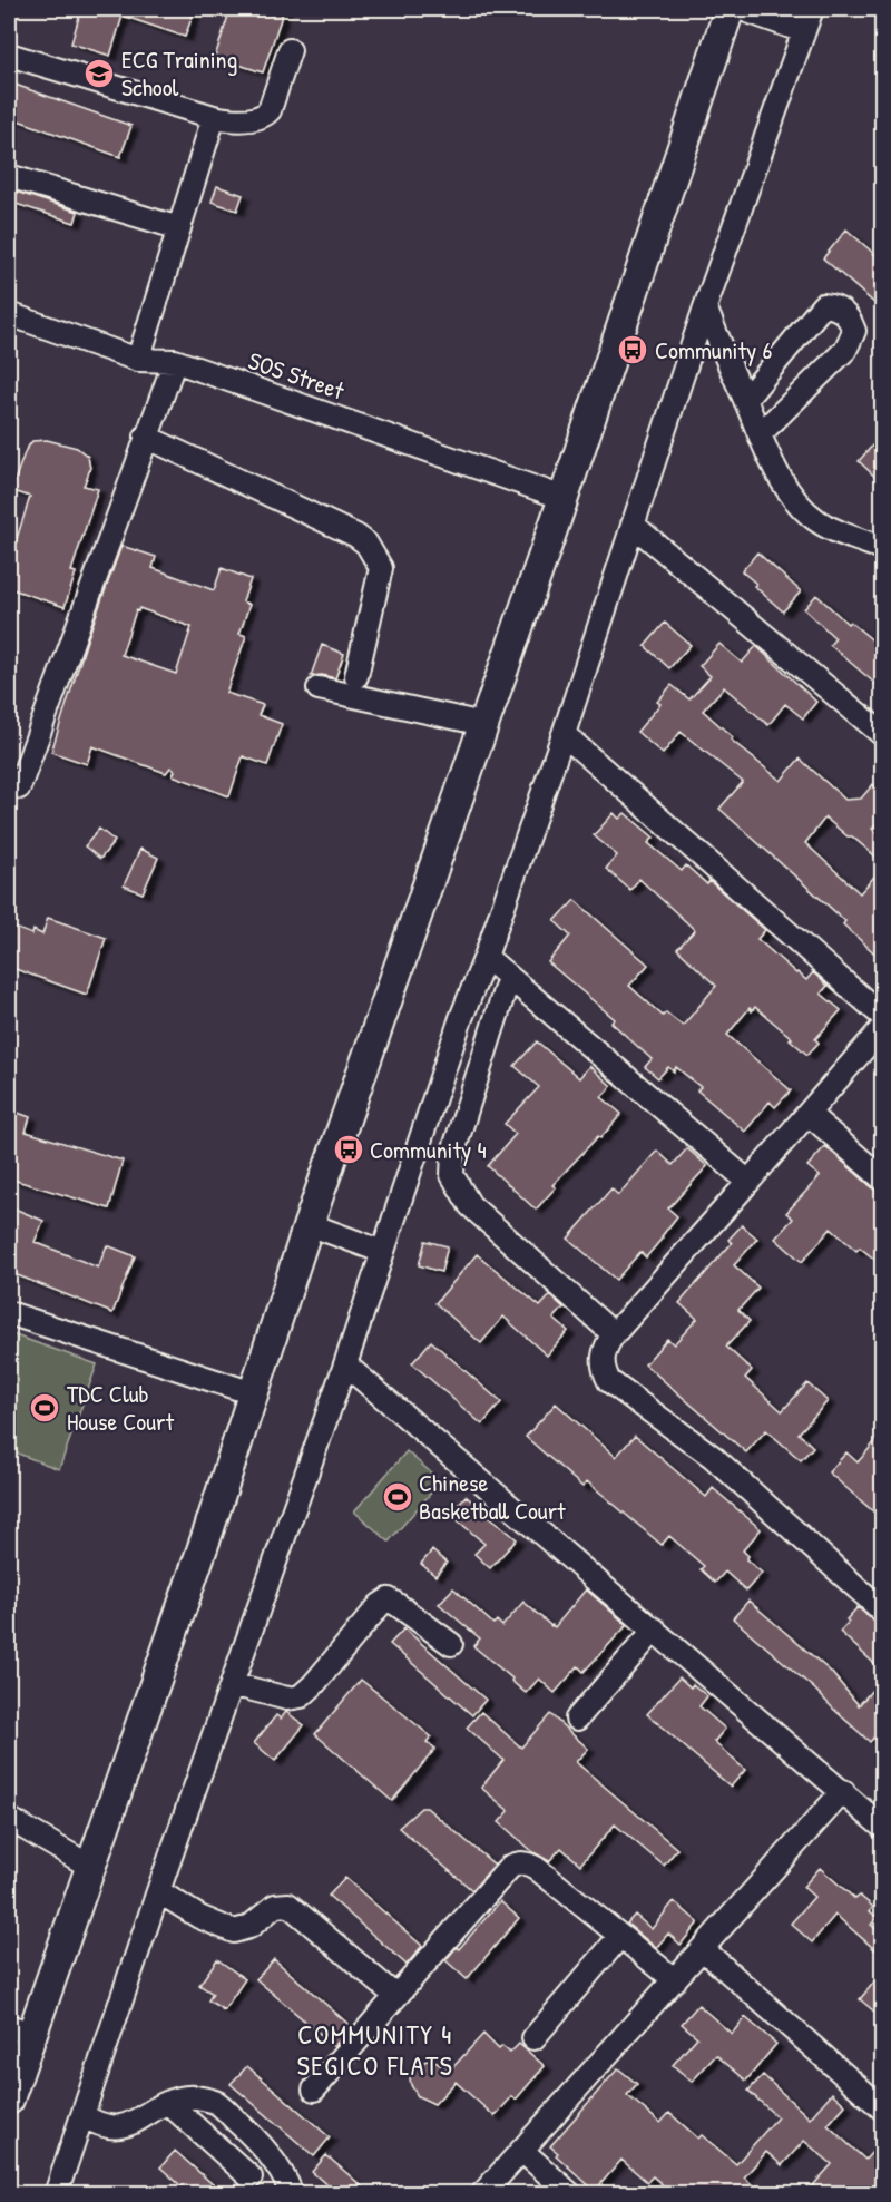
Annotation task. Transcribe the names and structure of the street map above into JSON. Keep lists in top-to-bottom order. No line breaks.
{"streets":{"street":["SOS Street"]},"districts":["COMMUNITY 4 SEGICO FLATS"],"places":{"school or university":["ECG Training School"],"bus stop":["Community 6","Community 4"],"sports":["TDC Club House Court","Chinese Basketball Court"]}}
